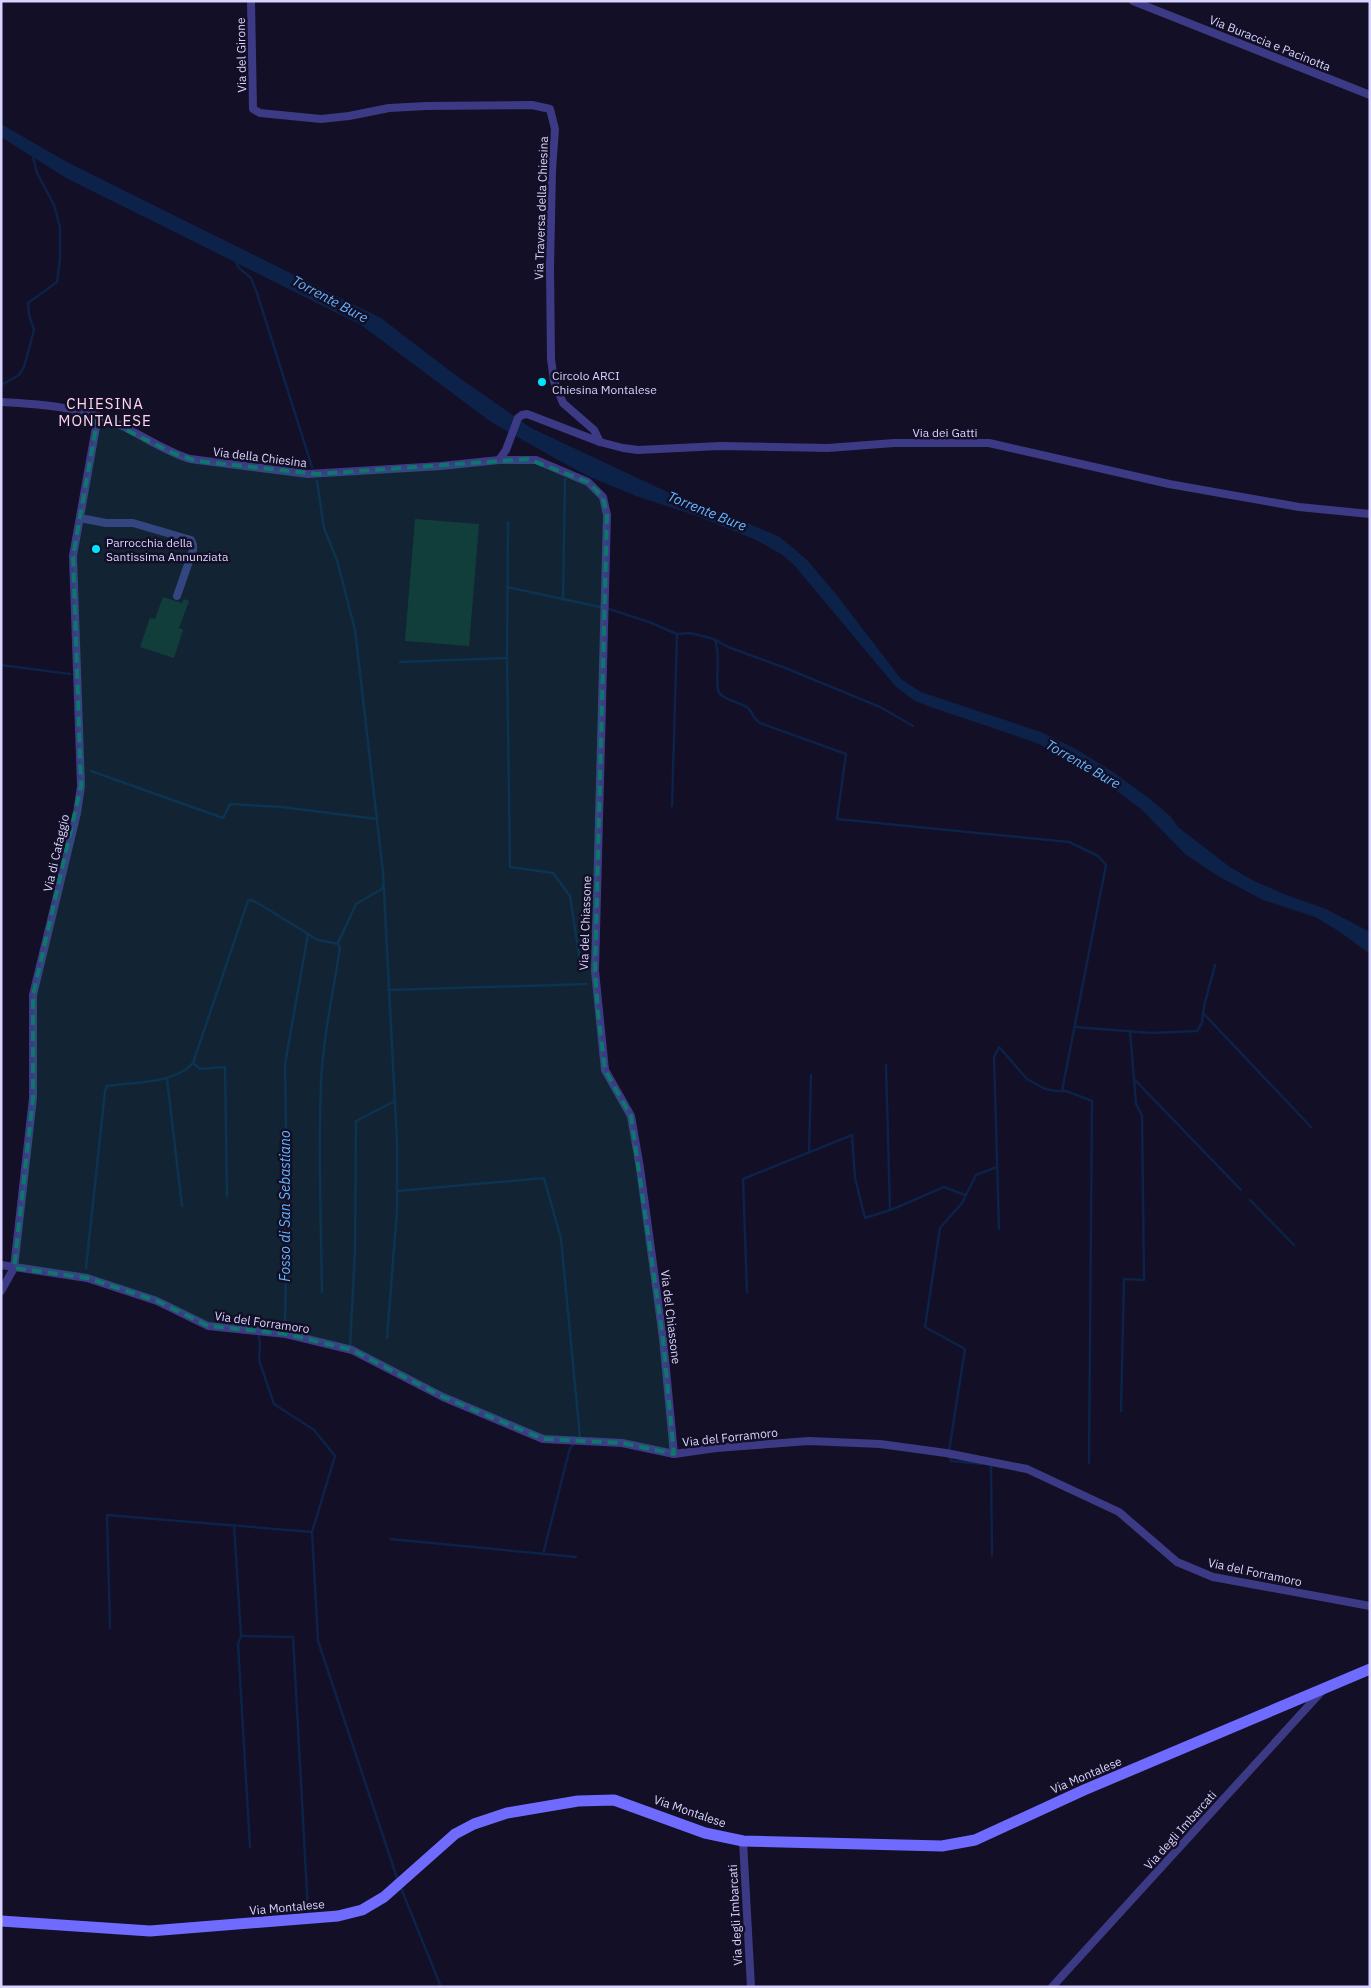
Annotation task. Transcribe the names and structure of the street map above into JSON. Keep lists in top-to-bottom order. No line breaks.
{"streets":{"main road":["Via Montalese"],"street":["Via Buraccia e Pacinotta","Via del Girone","Via Traversa della Chiesina","Via dei Gatti","Via della Chiesina","Via di Cafaggio","Via del Chiassone","Via del Forramoro","Via degli Imbarcati"]},"crossings":[["Via del Girone","Via Traversa della Chiesina"],["Via Traversa della Chiesina","Via dei Gatti"],["Via dei Gatti","Via della Chiesina"],["Via dei Gatti","Via del Chiassone"],["Via della Chiesina","Via di Cafaggio"],["Via della Chiesina","Via del Chiassone"],["Via di Cafaggio","Via del Forramoro"],["Via del Chiassone","Via del Forramoro"],["Via Montalese","Via degli Imbarcati"]],"districts":["CHIESINA MONTALESE"],"water":["Torrente Bure","Fosso di San Sebastiano"],"places":["Circolo ARCI Chiesina Montalese","Parrocchia della Santissima Annunziata"]}
